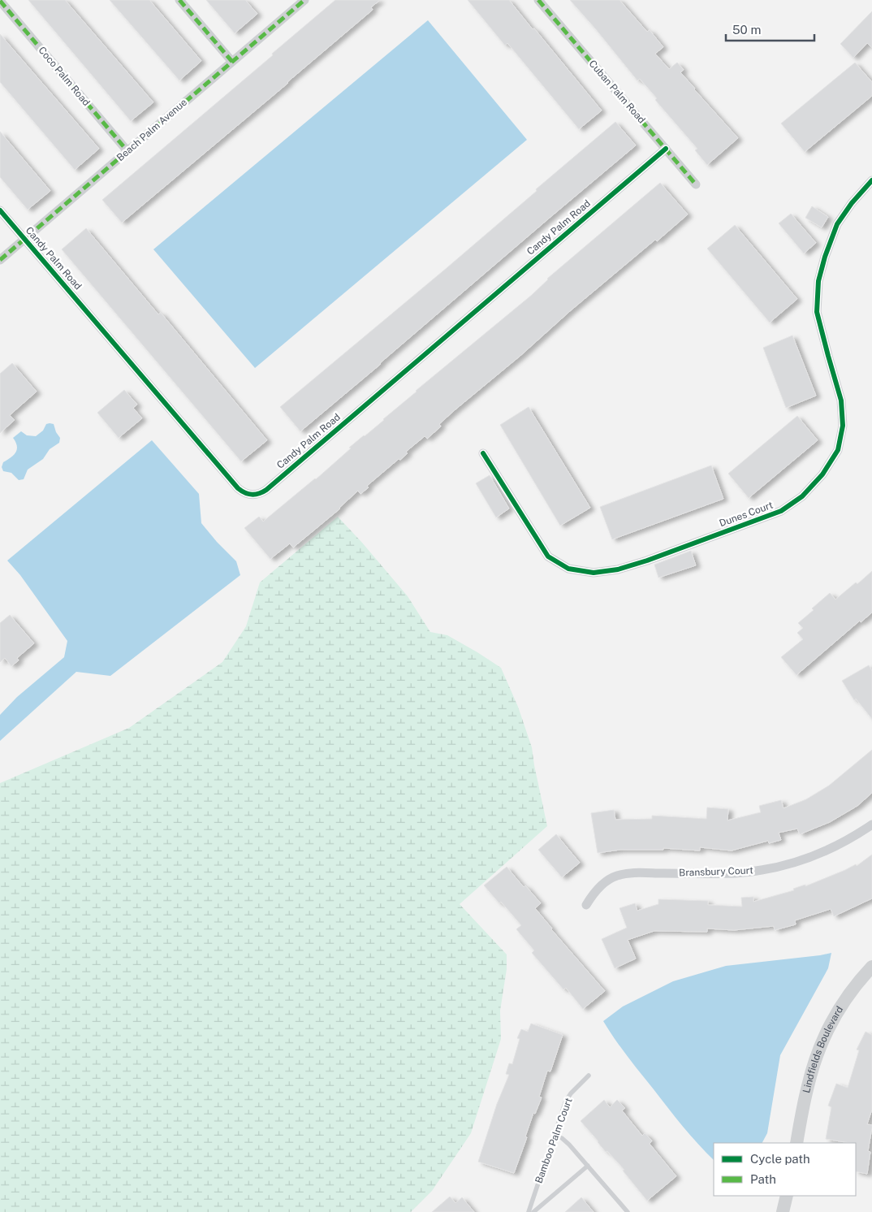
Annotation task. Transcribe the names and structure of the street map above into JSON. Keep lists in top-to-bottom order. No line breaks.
{"streets":{"street":["Coco Palm Road","Cuban Palm Road","Beach Palm Avenue","Candy Palm Road","Dunes Court","Bransbury Court","Lindfields Boulevard"],"lane":["Bamboo Palm Court"]},"crossings":[["Coco Palm Road","Beach Palm Avenue"],["Cuban Palm Road","Candy Palm Road"],["Beach Palm Avenue","Candy Palm Road"]],"legend":["Cycle path","Path"],"scale_bar":"50 m"}
